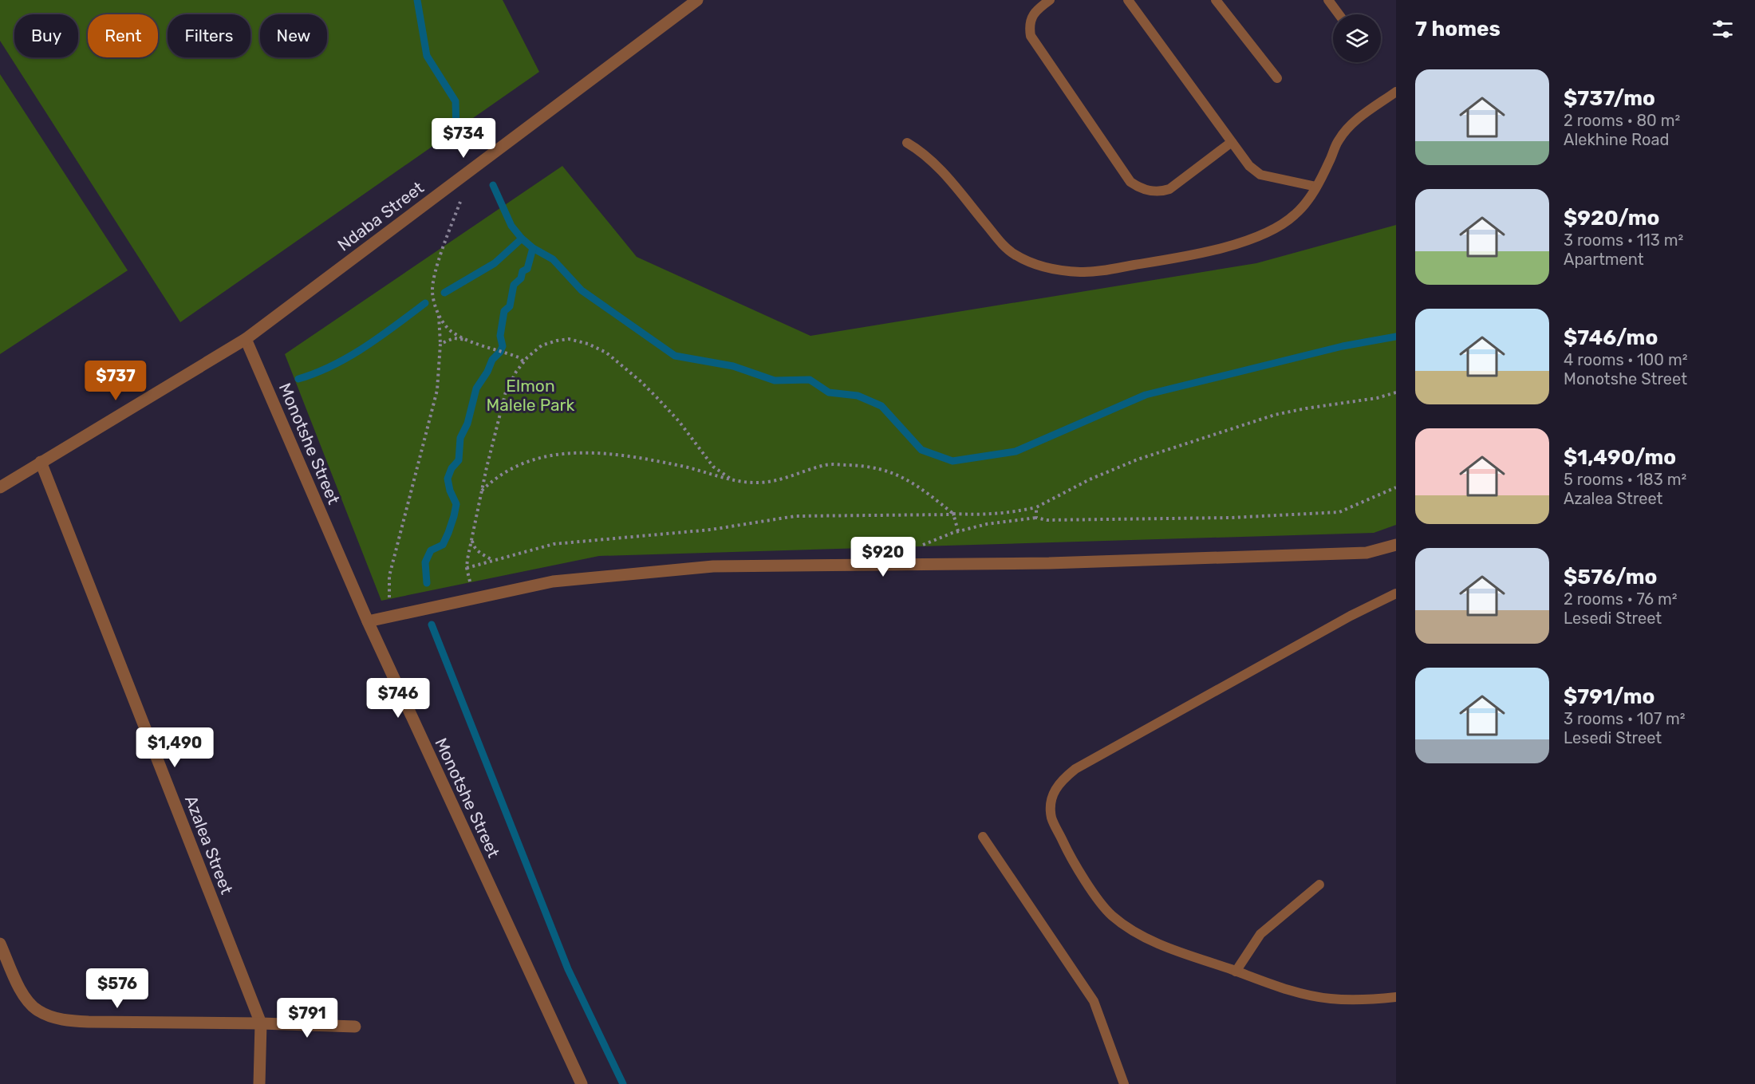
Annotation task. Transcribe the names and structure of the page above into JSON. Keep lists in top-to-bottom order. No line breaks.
{"streets":{"street":["Ndaba Street","Monotshe Street","Azalea Street"]},"crossings":[["Ndaba Street","Monotshe Street"],["Ndaba Street","Azalea Street"]],"parks":["Elmon Malele Park"],"page":{"heading":"7 homes","chip":["Buy","Rent","Filters","New"],"list":[{"name":"$737/mo","note":"2 rooms · 80 m² · Alekhine Road"},{"name":"$920/mo","note":"3 rooms · 113 m² · Apartment"},{"name":"$746/mo","note":"4 rooms · 100 m² · Monotshe Street"},{"name":"$1,490/mo","note":"5 rooms · 183 m² · Azalea Street"},{"name":"$576/mo","note":"2 rooms · 76 m² · Lesedi Street"},{"name":"$791/mo","note":"3 rooms · 107 m² · Lesedi Street"}],"price":["$734","$737","$920","$746","$1,490","$576","$791"]}}
